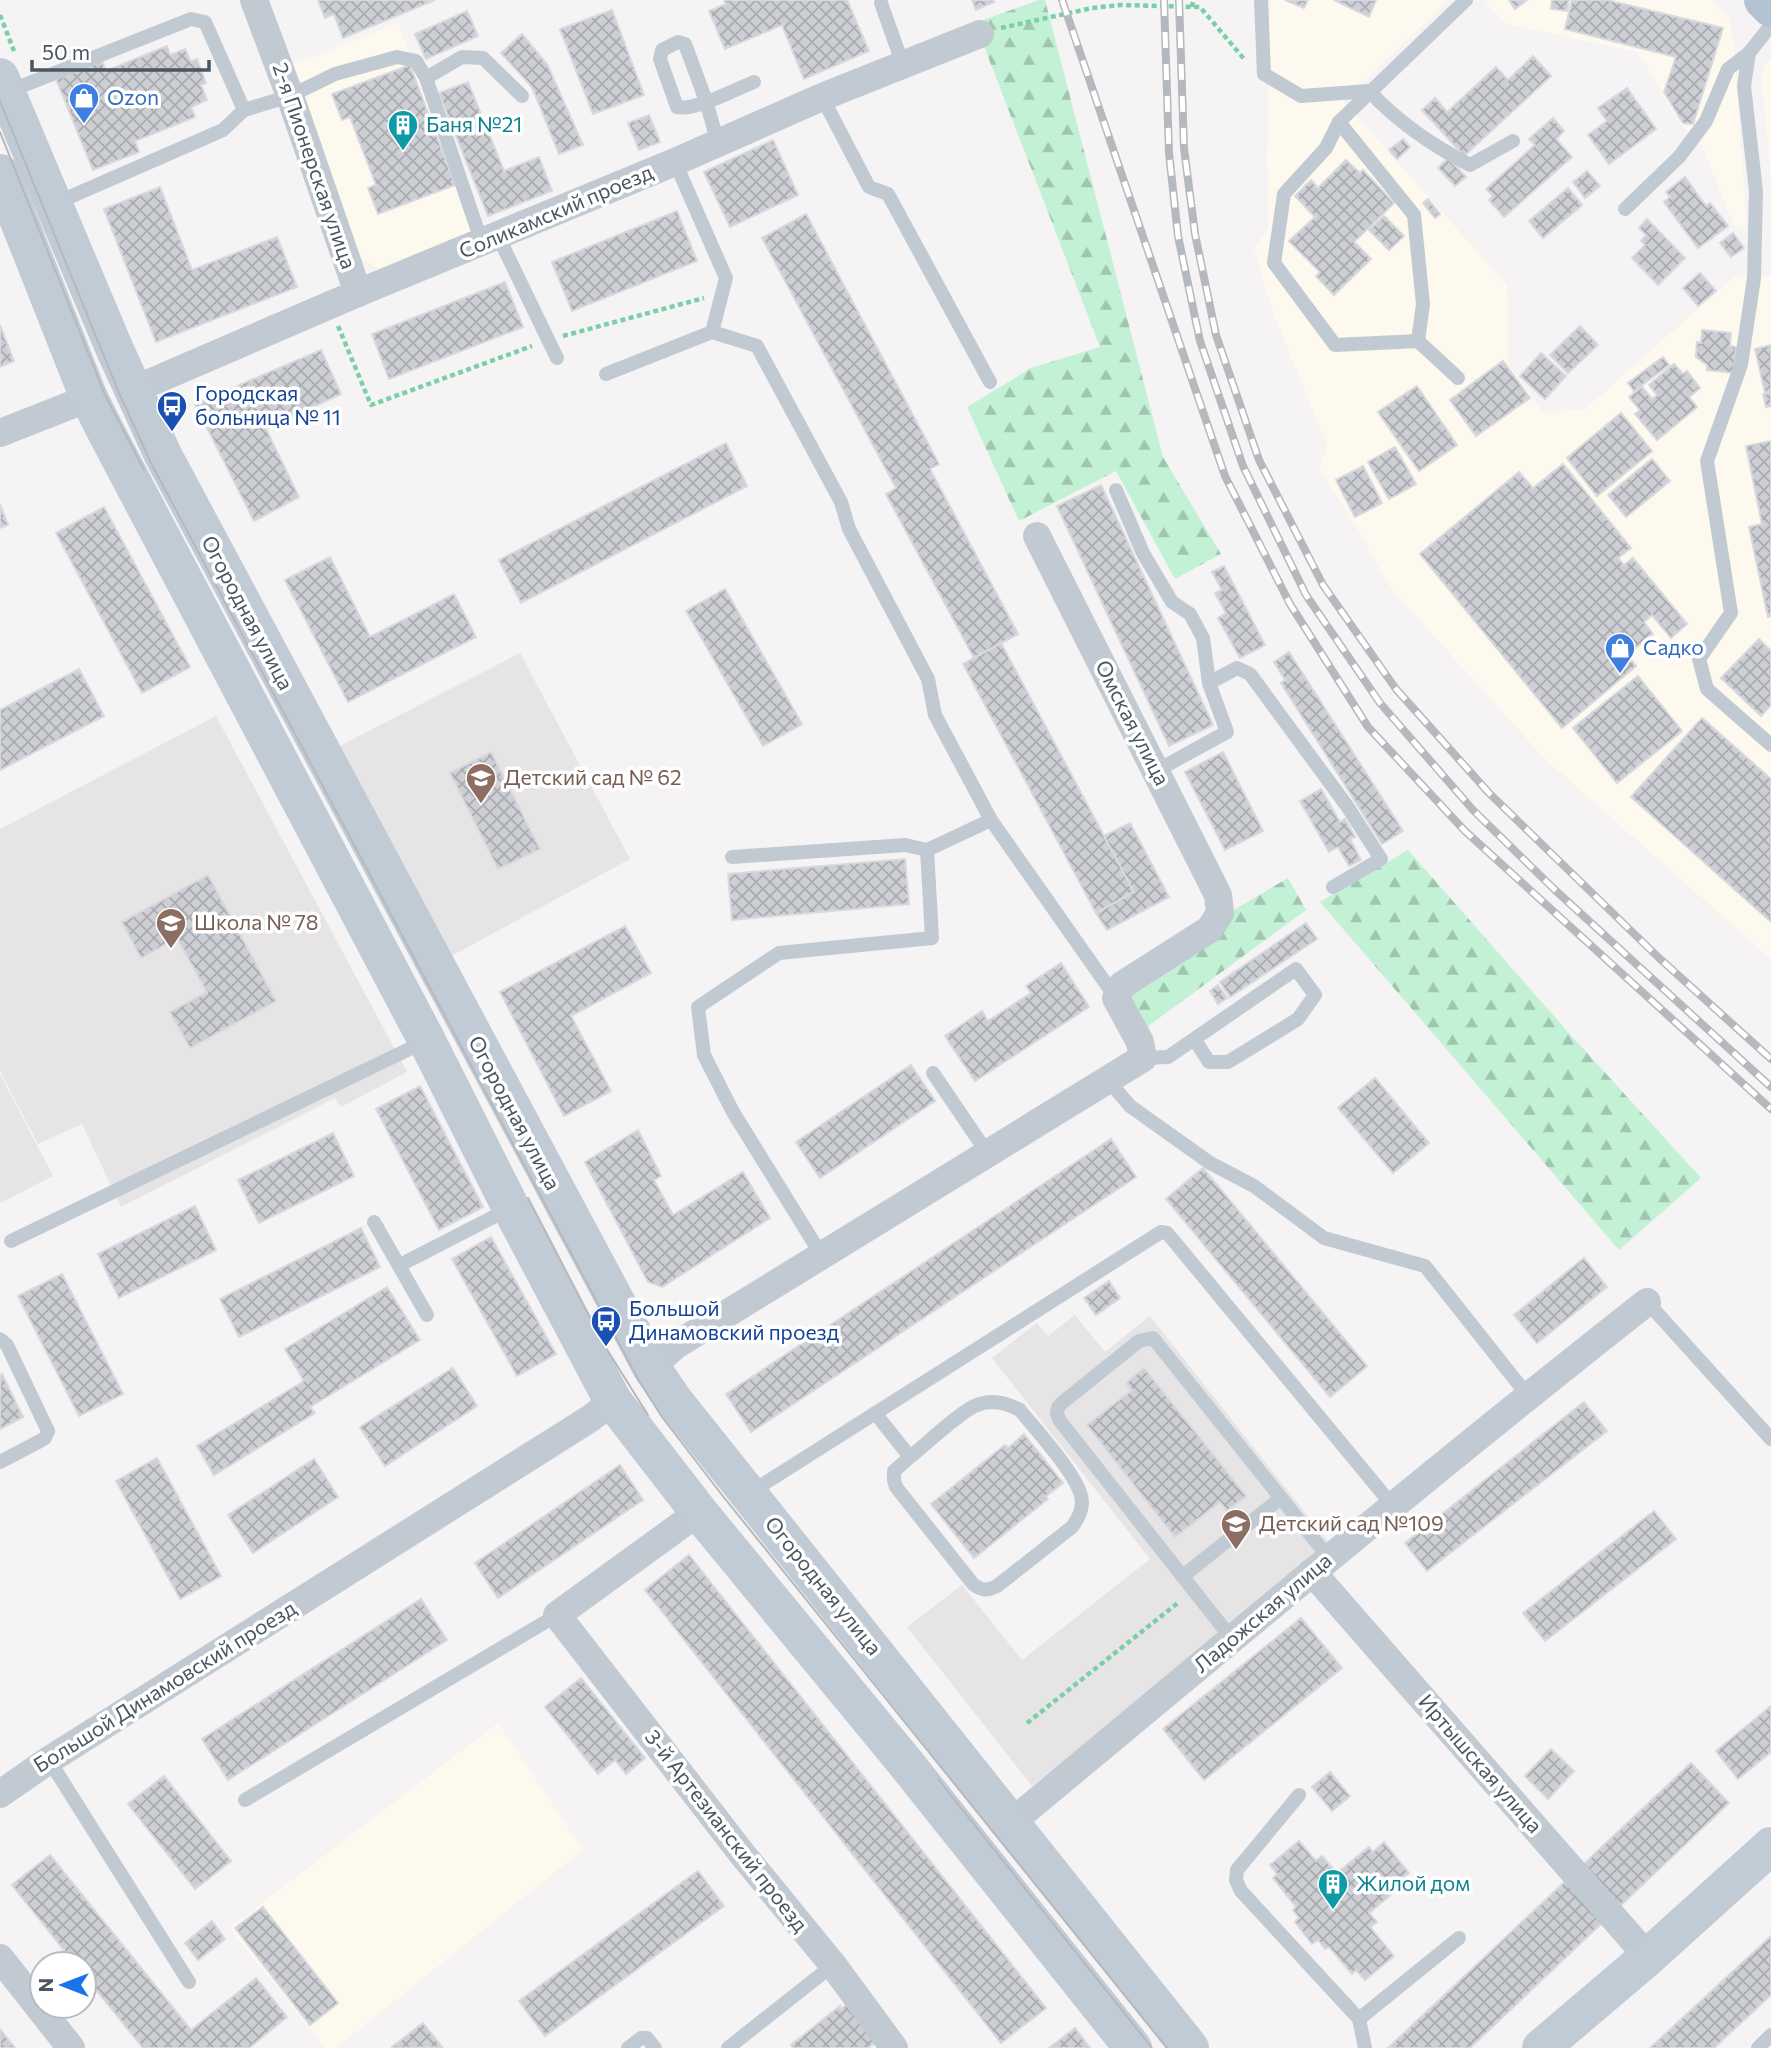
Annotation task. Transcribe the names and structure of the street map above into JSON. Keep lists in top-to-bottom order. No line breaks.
{"streets":{"street":["2-я Пионерская улица","Соликамский проезд","Огородная улица","Омская улица","Ладожская улица","Большой Динамовский проезд","Иртышская улица","3-й Артезианский проезд"]},"crossings":[["2-я Пионерская улица","Соликамский проезд"],["Соликамский проезд","Огородная улица"],["Огородная улица","Ладожская улица"],["Огородная улица","Большой Динамовский проезд"],["Ладожская улица","Иртышская улица"]],"places":{"shop":["Ozon","Садко"],"building":["Баня №21","Жилой дом"],"bus stop":["Городская больница № 11","Большой Динамовский проезд"],"school or university":["Детский сад № 62","Школа № 78","Детский сад №109"]},"scale_bar":"50 m","north":"left"}
